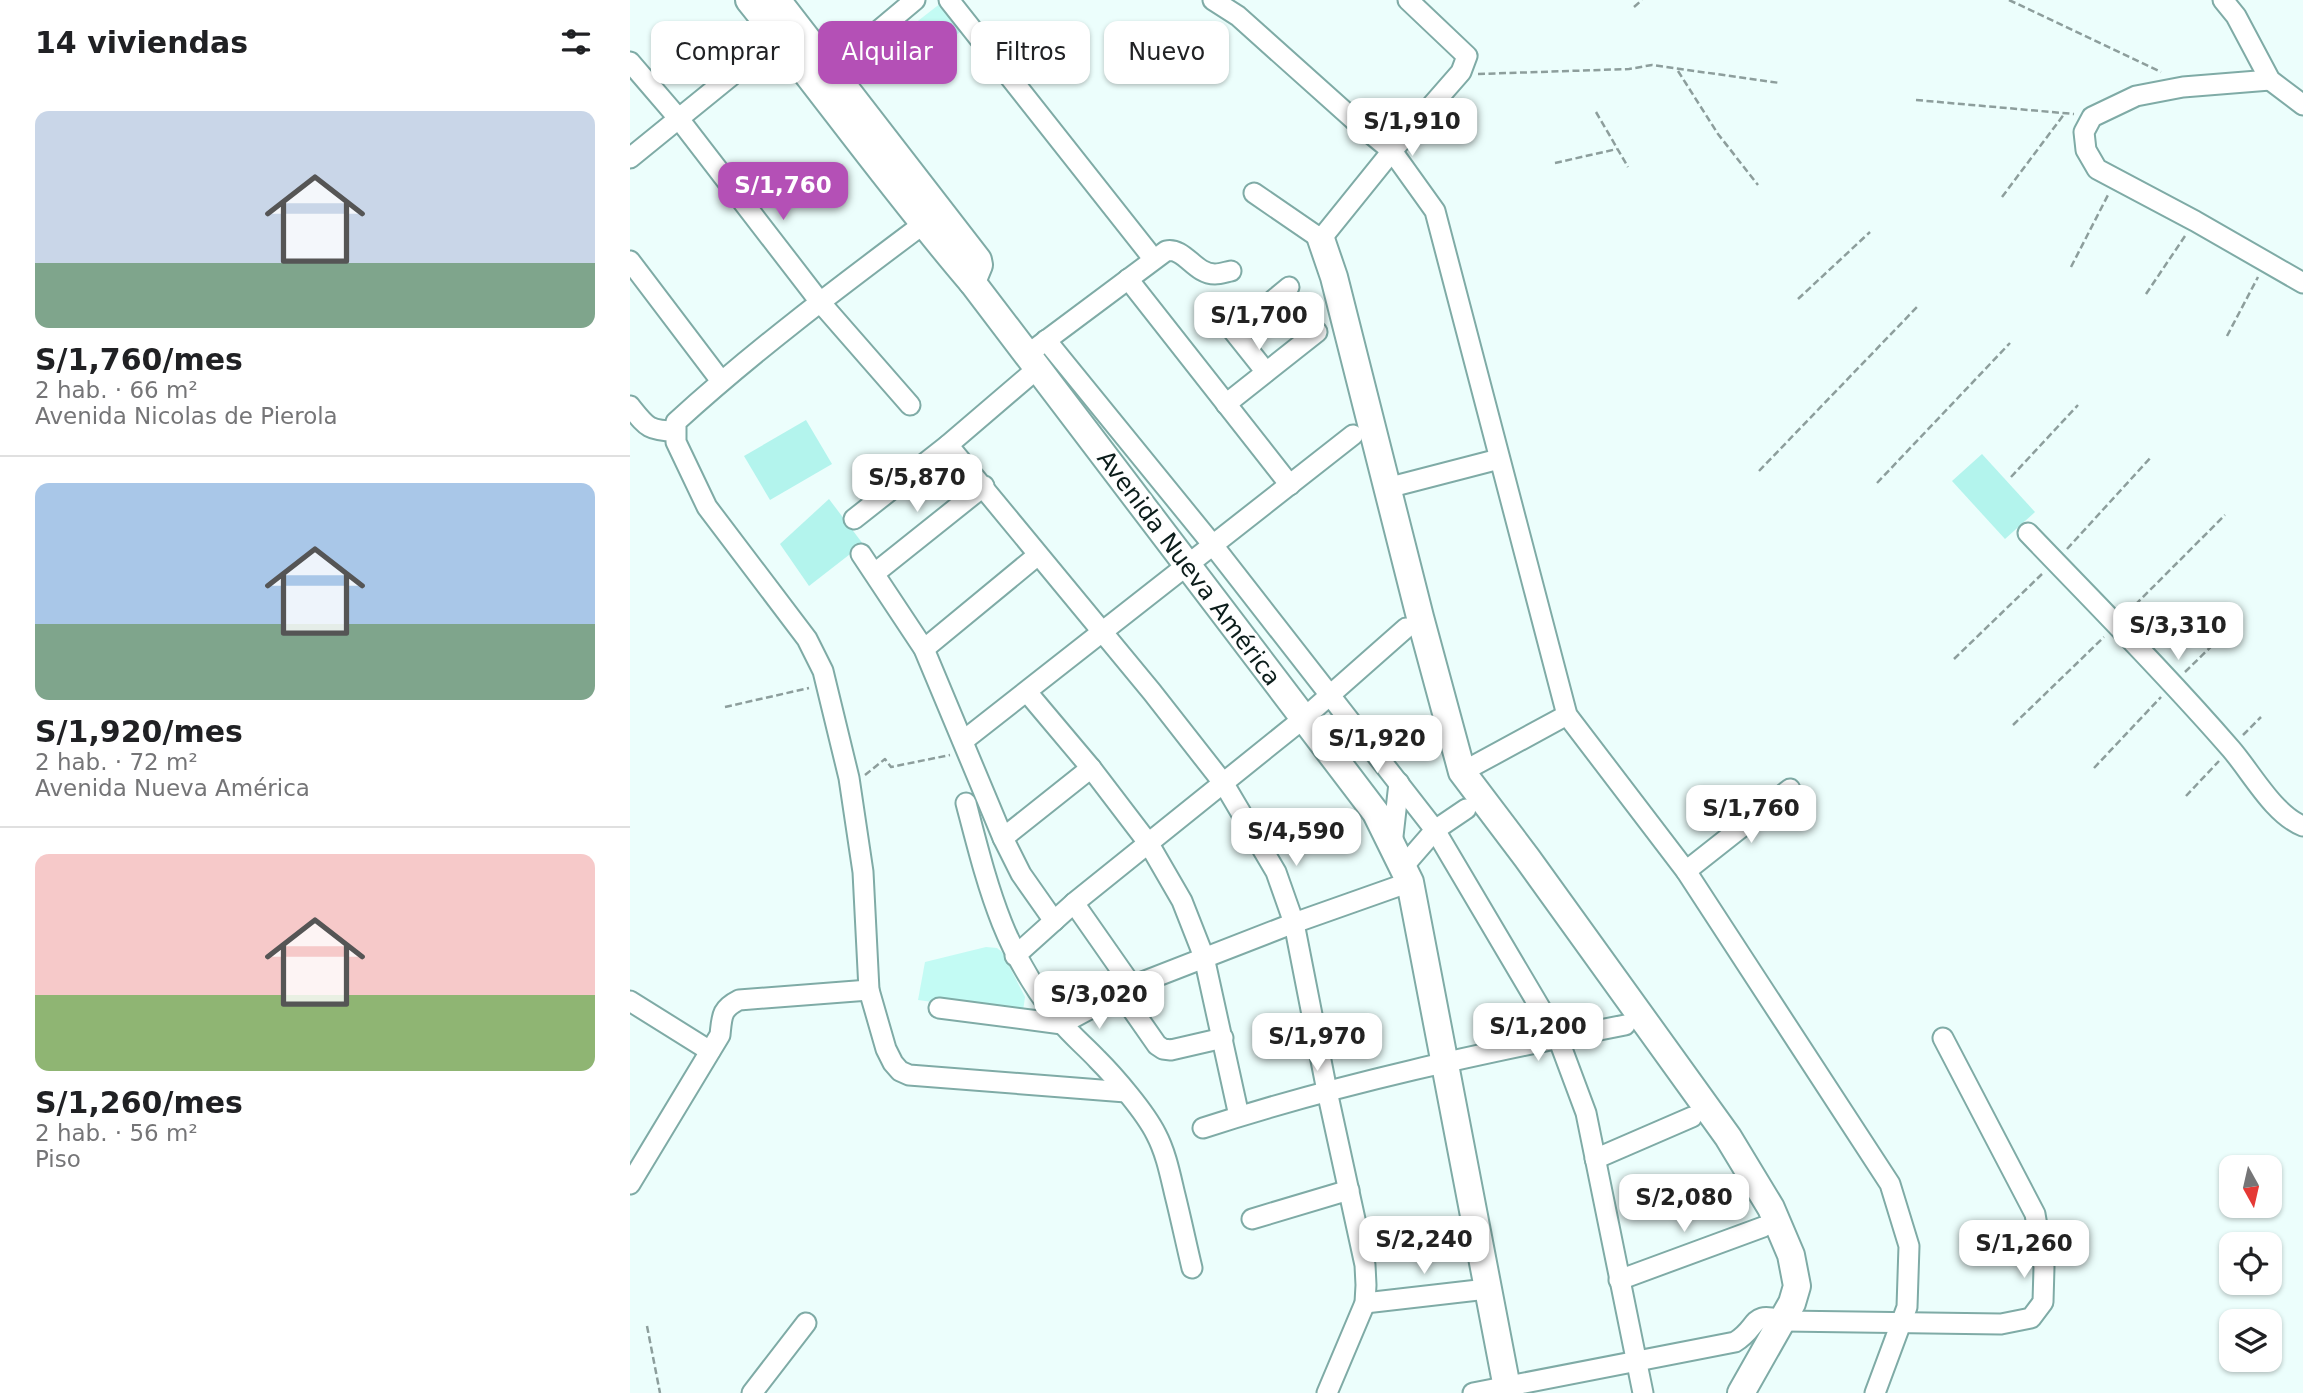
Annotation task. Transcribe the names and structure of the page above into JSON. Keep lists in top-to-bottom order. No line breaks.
{"streets":{"street":["Avenida Nueva América"]},"north":"bottom","page":{"heading":"14 viviendas","chip":["Comprar","Alquilar","Filtros","Nuevo"],"list":[{"name":"S/1,760/mes","note":"2 hab. · 66 m² · Avenida Nicolas de Pierola"},{"name":"S/1,920/mes","note":"2 hab. · 72 m² · Avenida Nueva América"},{"name":"S/1,260/mes","note":"2 hab. · 56 m² · Piso"}],"price":["S/1,910","S/1,760","S/1,700","S/5,870","S/3,310","S/1,920","S/1,760","S/4,590","S/3,020","S/1,200","S/1,970","S/2,080","S/2,240","S/1,260"]}}
